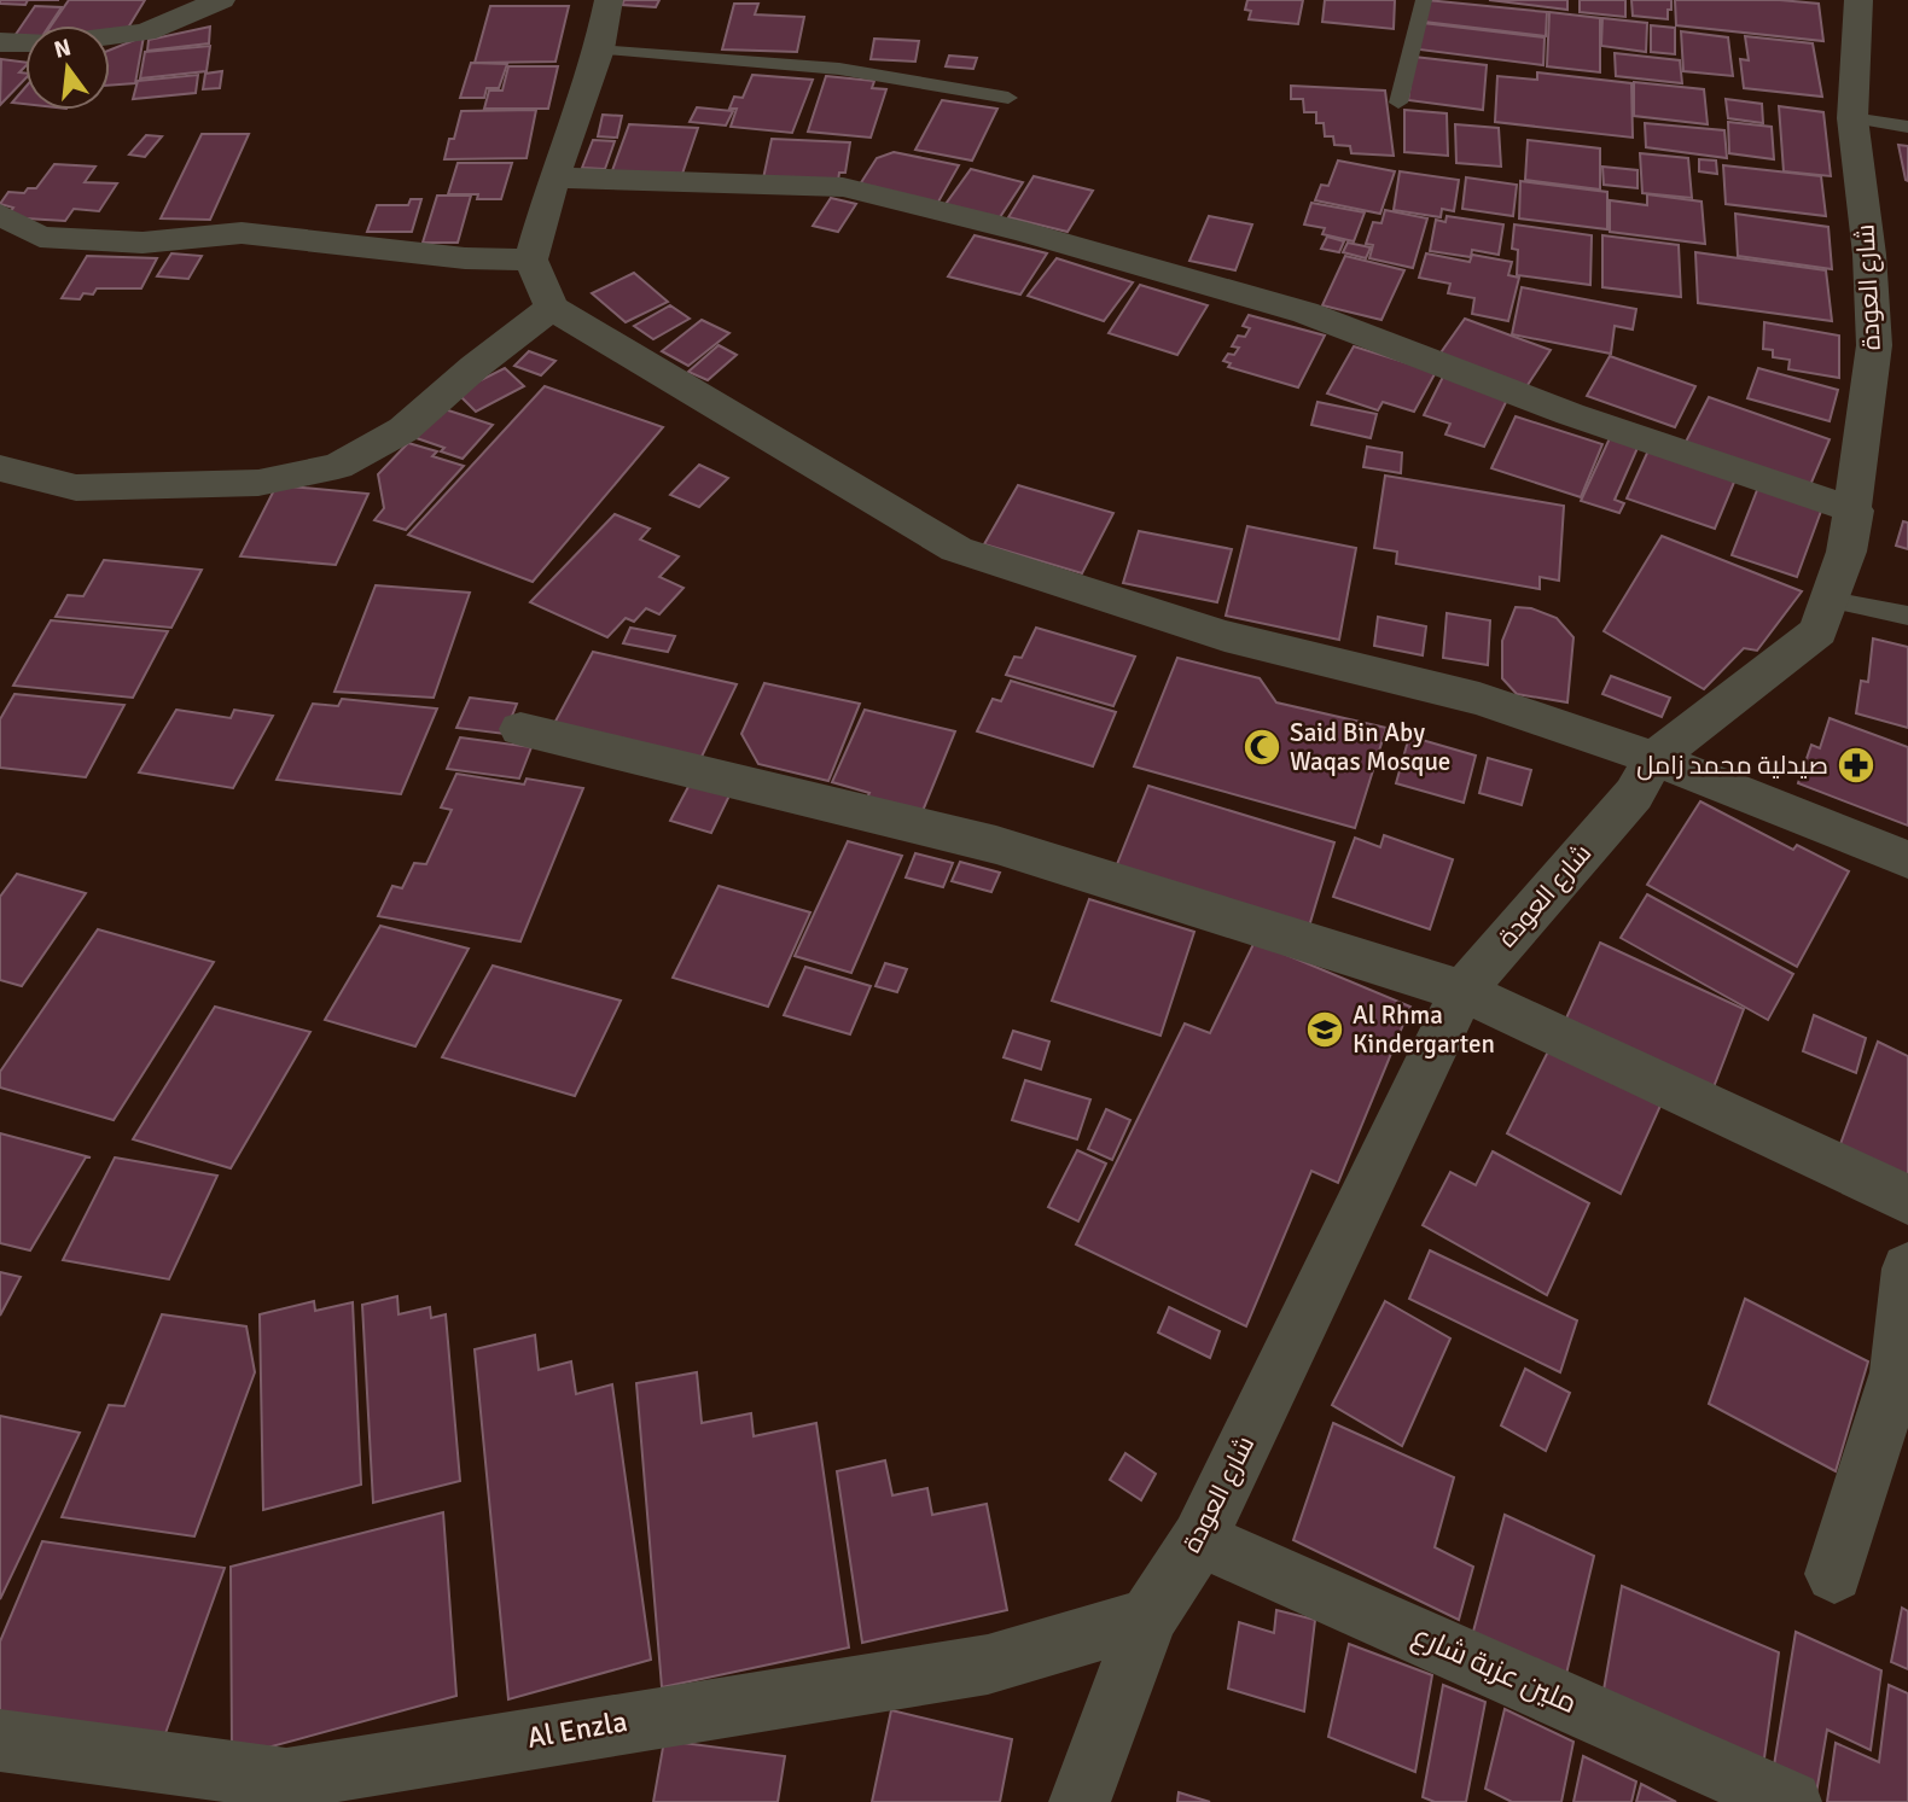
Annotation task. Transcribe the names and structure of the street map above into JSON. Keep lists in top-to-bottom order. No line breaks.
{"streets":{"street":["شارع العودة","ملين عزبة شارع","Al Enzla"]},"crossings":[["شارع العودة","ملين عزبة شارع"],["شارع العودة","Al Enzla"]],"places":{"mosque":["Said Bin Aby Waqas Mosque"],"pharmacy":["صيدلية محمد زامل"],"school or university":["Al Rhma Kindergarten"]},"north":"top"}
